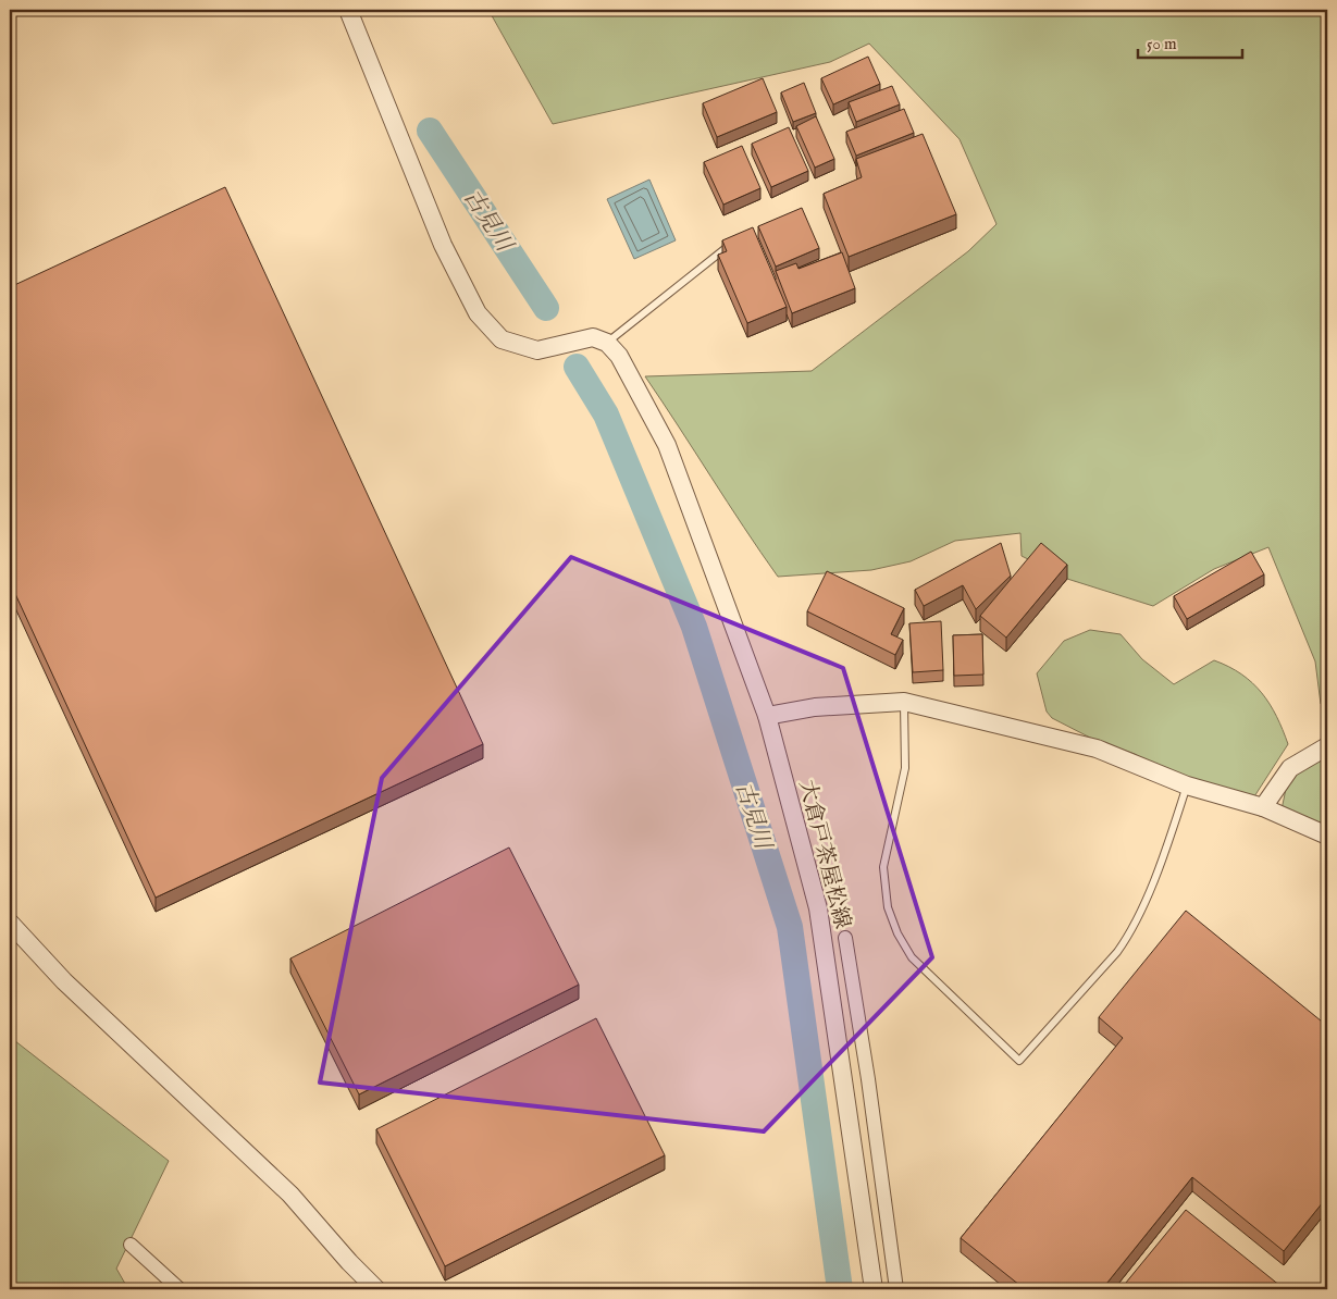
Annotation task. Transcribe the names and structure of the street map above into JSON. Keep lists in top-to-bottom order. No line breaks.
{"streets":{"street":["大倉戸茶屋松線"]},"water":["古見川"],"scale_bar":"50 m"}
